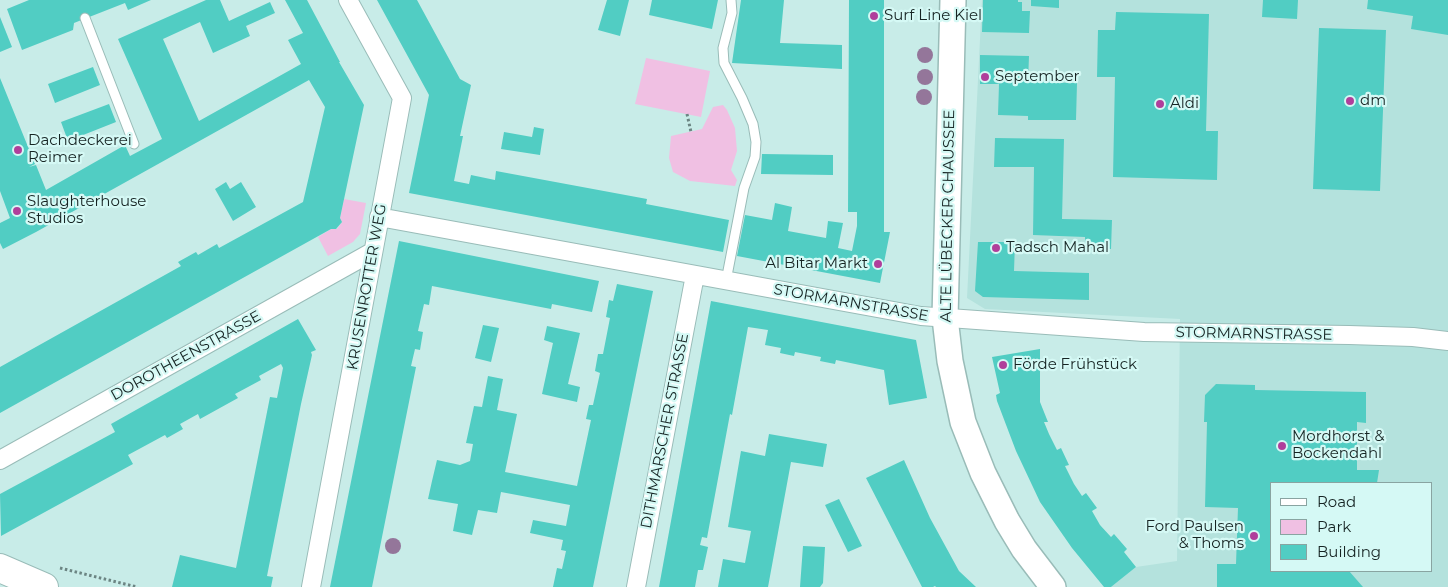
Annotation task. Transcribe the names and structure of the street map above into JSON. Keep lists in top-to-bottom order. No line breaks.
{"streets":{"main road":["ALTE LÜBECKER CHAUSSEE"],"street":["KRUSENROTTER WEG","STORMARNSTRASSE","DOROTHEENSTRASSE","DITHMARSCHER STRASSE"]},"crossings":[["ALTE LÜBECKER CHAUSSEE","STORMARNSTRASSE"],["KRUSENROTTER WEG","STORMARNSTRASSE"],["KRUSENROTTER WEG","DOROTHEENSTRASSE"],["STORMARNSTRASSE","DITHMARSCHER STRASSE"]],"places":["Surf Line Kiel","September","dm","Aldi","Dachdeckerei Reimer","Slaughterhouse Studios","Tadsch Mahal","Al Bitar Markt","Förde Frühstück","Mordhorst & Bockendahl","Ford Paulsen & Thoms"],"legend":["Road","Park","Building"]}
